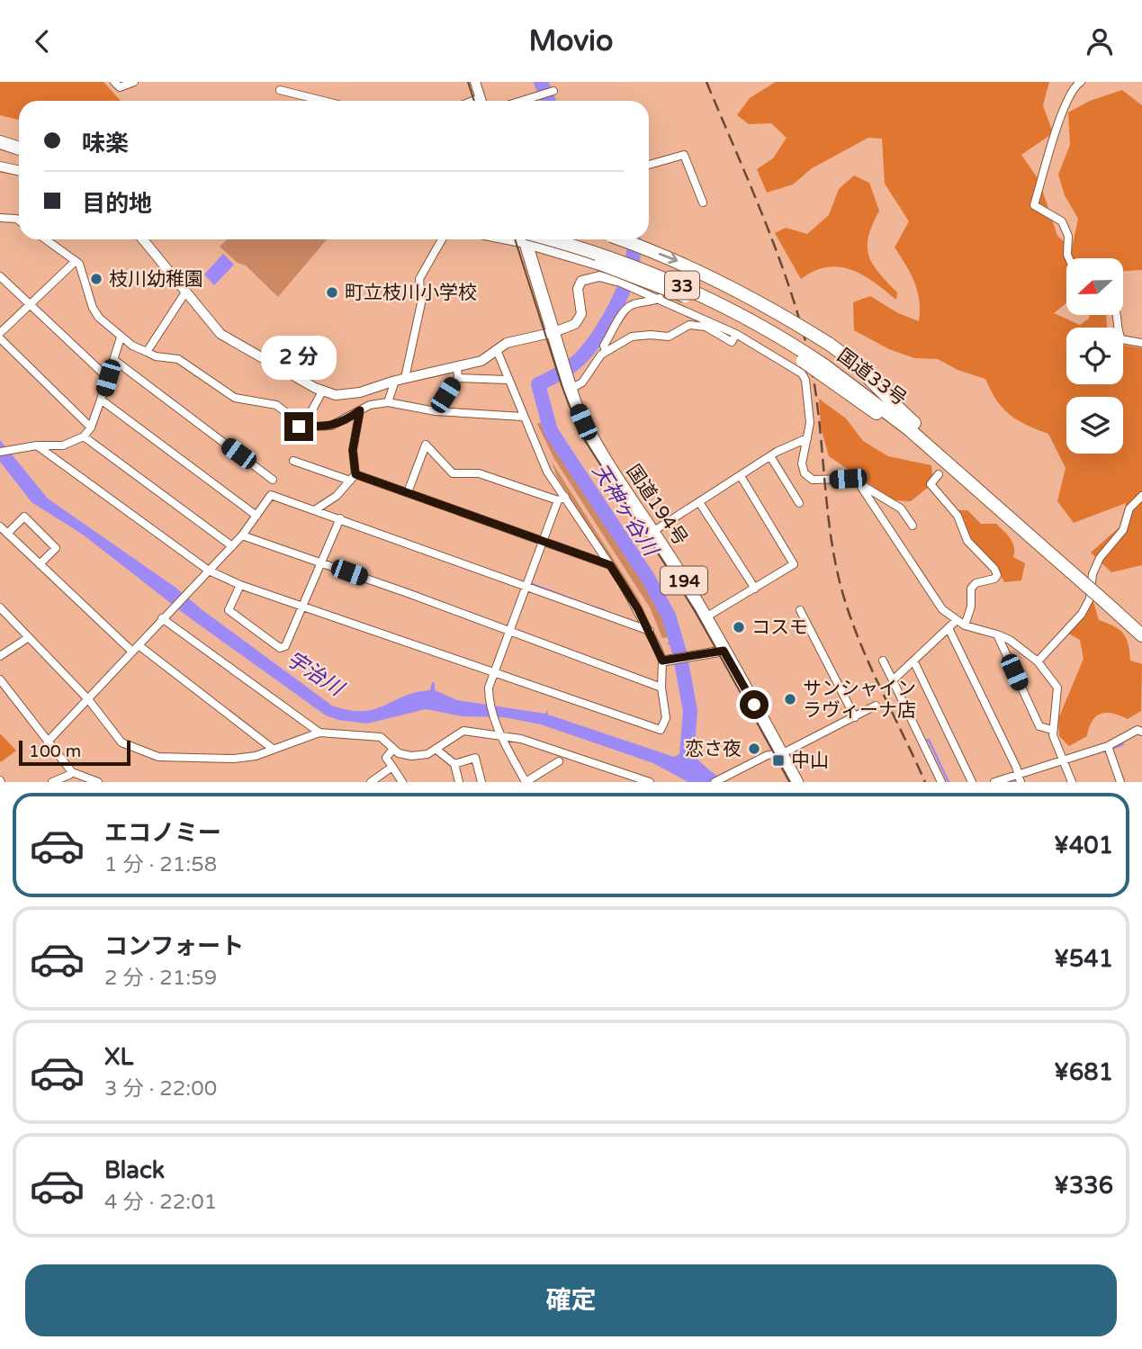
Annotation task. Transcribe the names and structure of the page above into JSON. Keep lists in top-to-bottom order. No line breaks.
{"streets":{"highway":["33","国道33号","国道194号","194"]},"water":["天神ヶ谷川","宇治川"],"places":{"other":["枝川幼稚園","町立枝川小学校","コスモ","サンシャイン ラヴィーナ店","恋さ夜"],"transit":["中山"]},"scale_bar":"100 m","north":"left","page":{"header":"Movio","banner":["味楽","目的地"],"bubble":"2 分","scale":"100 m","list":[{"name":"エコノミー","note":"1 分 · 21:58","value":"¥401"},{"name":"コンフォート","note":"2 分 · 21:59","value":"¥541"},{"name":"XL","note":"3 分 · 22:00","value":"¥681"},{"name":"Black","note":"4 分 · 22:01","value":"¥336"}],"buttons":"確定"}}
